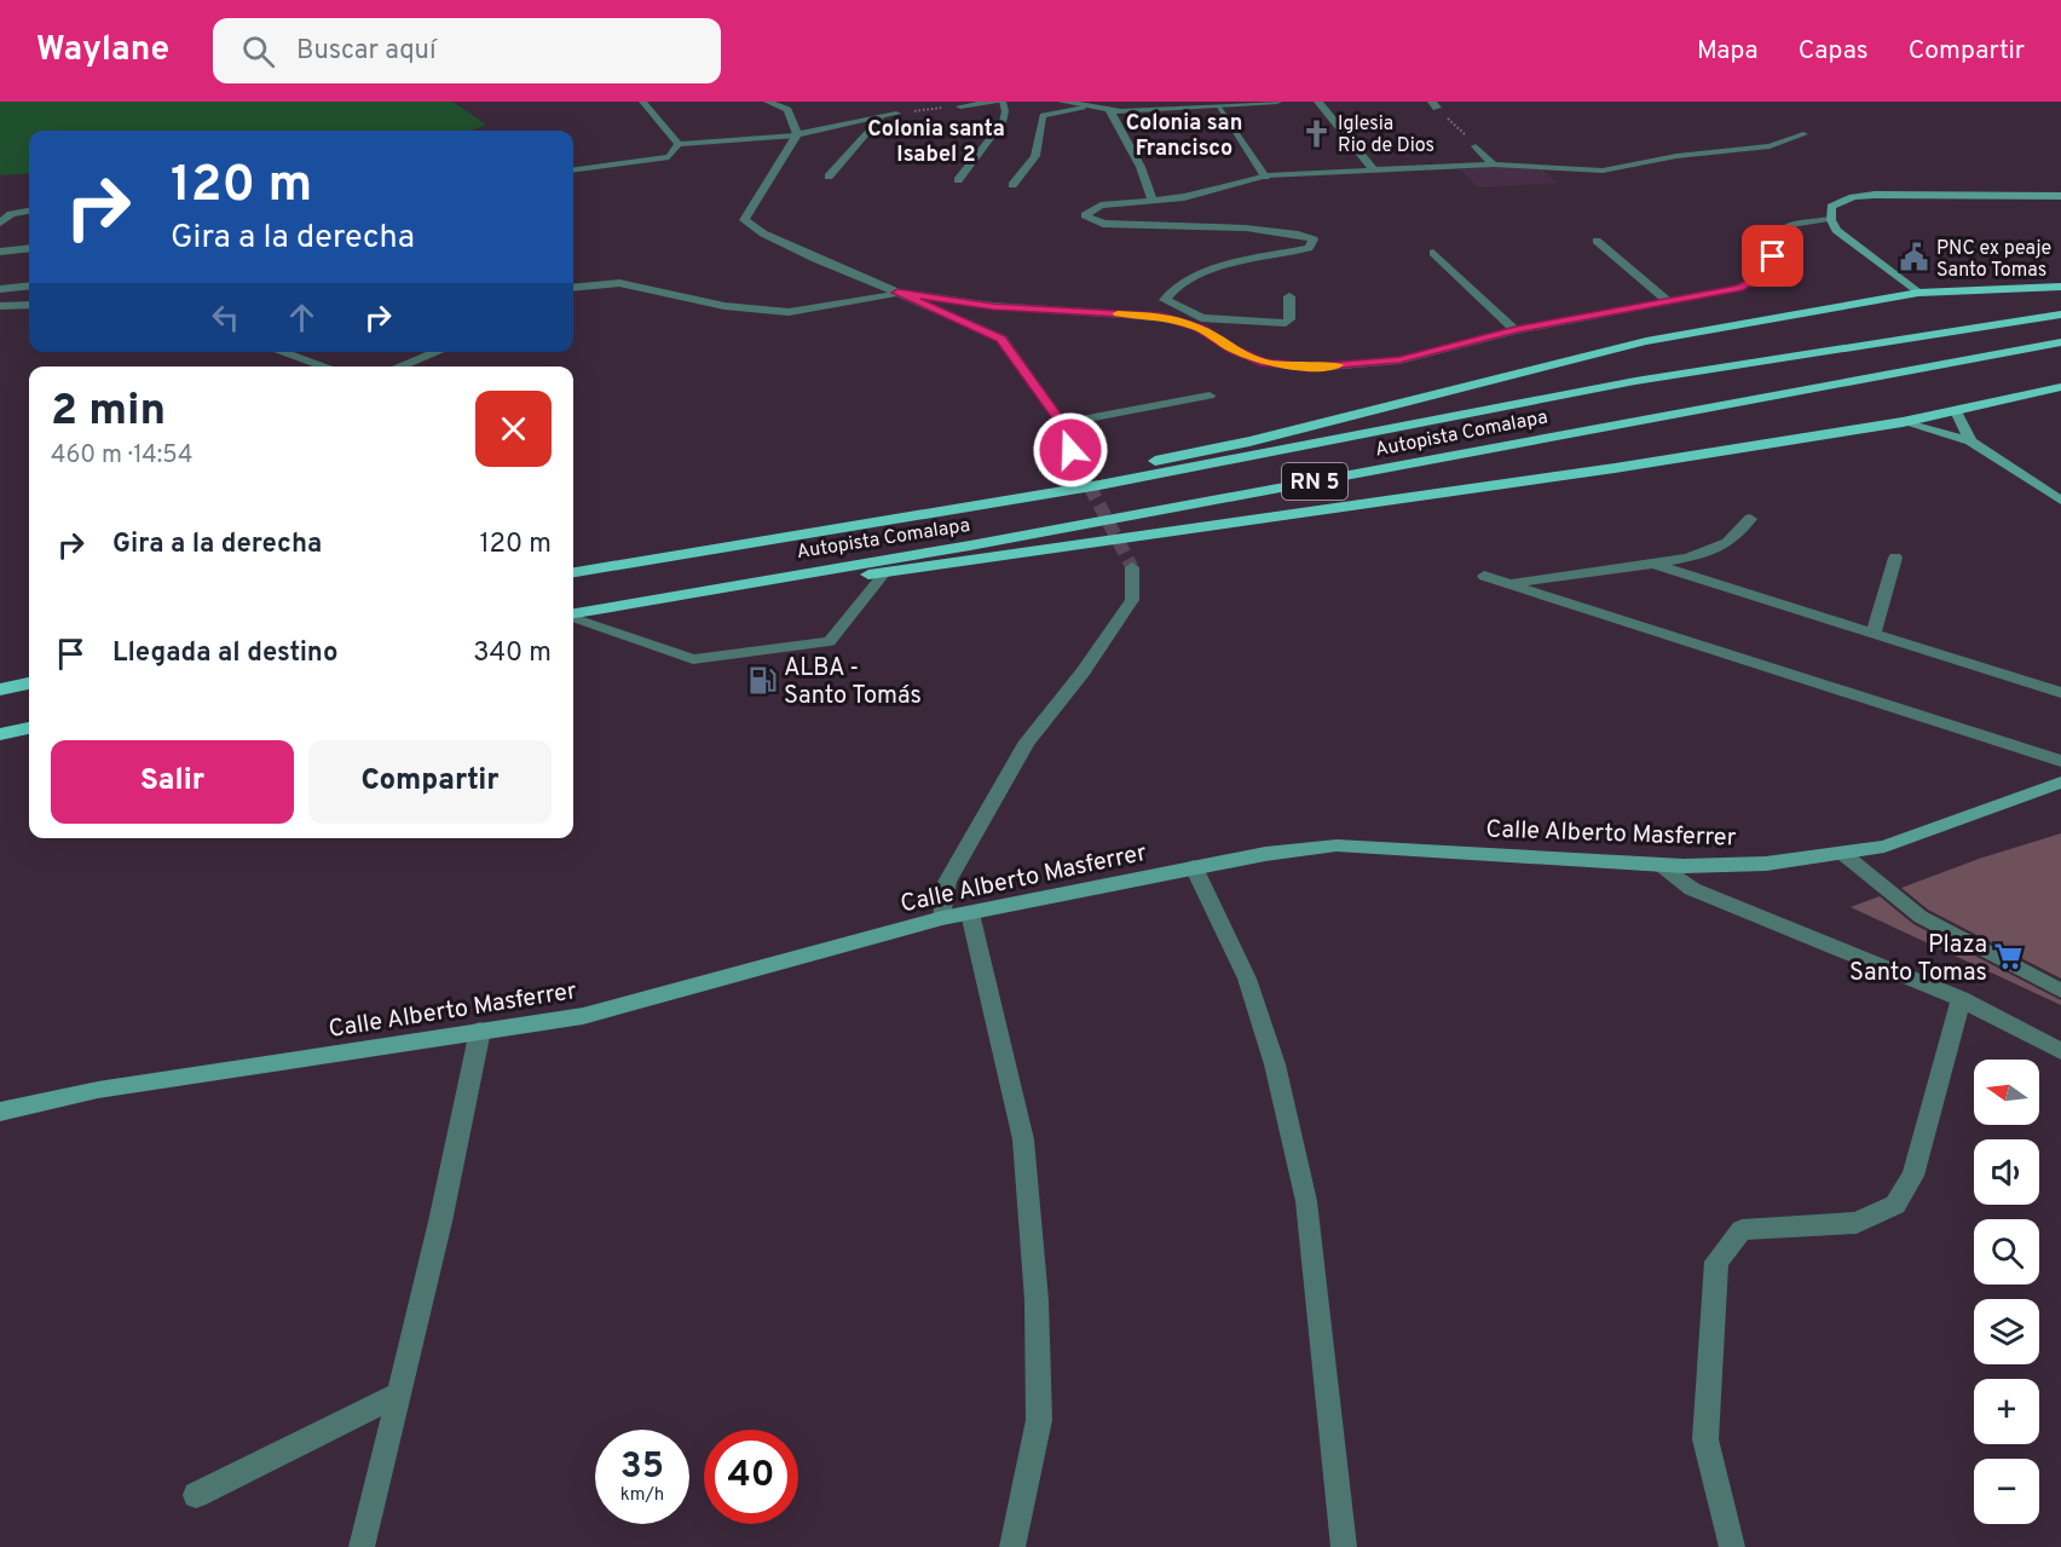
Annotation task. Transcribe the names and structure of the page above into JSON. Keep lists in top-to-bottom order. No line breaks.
{"streets":{"highway":["Autopista Comalapa","RN 5"],"main road":["Calle Alberto Masferrer"]},"districts":["Colonia san Francisco","Colonia santa Isabel 2"],"places":{"church":["Iglesia Rio de Dios"],"public building":["PNC ex peaje Santo Tomas"],"fuel station":["ALBA - Santo Tomás"],"supermarket":["Plaza Santo Tomas"]},"north":"left","page":{"header":"Waylane","search":"Buscar aquí","nav":["Mapa","Capas","Compartir"],"turn":["120 m","Gira a la derecha"],"heading":["2 min","460 m · 14:54"],"list":[{"name":"Gira a la derecha","value":"120 m"},{"name":"Llegada al destino","value":"340 m"}],"buttons":["Salir","Compartir"],"map_buttons":["+","−"],"speed":"35 km/h","limit":"40"}}
